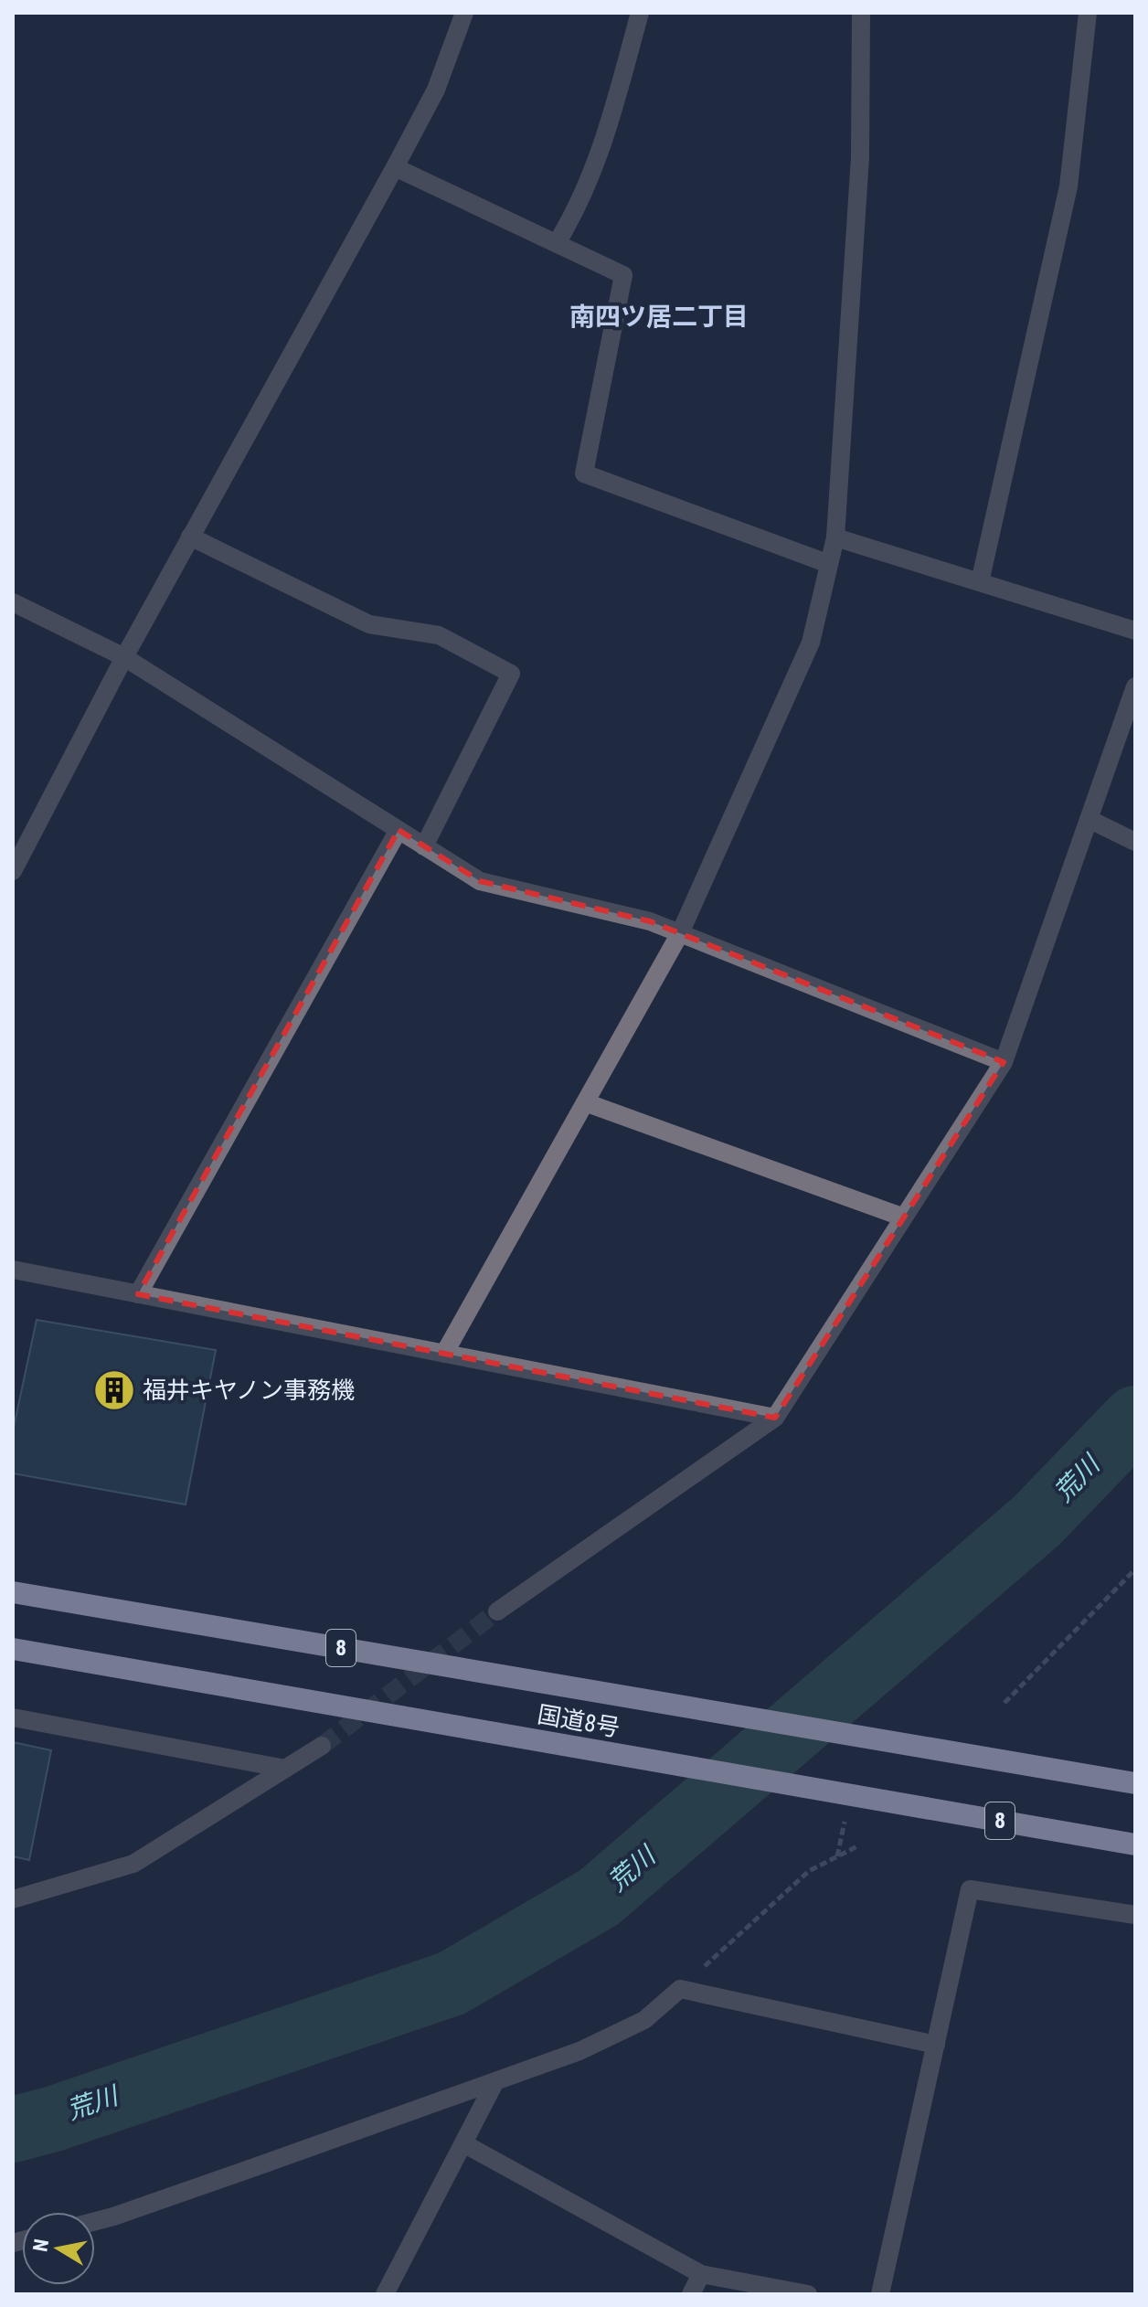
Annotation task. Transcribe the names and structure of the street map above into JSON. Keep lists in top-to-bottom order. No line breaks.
{"streets":{"highway":["8","国道8号"]},"districts":["南四ツ居二丁目"],"water":["荒川"],"places":{"building":["福井キヤノン事務機"]},"north":"left"}
